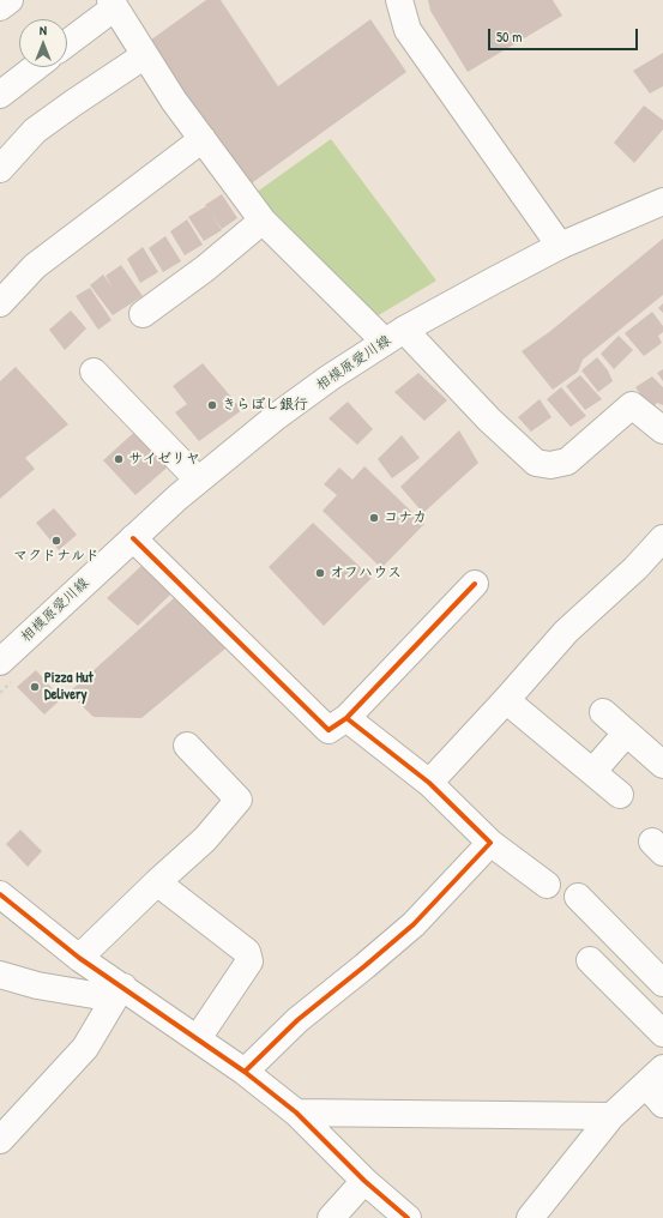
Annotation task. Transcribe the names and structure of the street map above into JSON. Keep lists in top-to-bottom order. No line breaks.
{"streets":{"street":["相模原愛川線"]},"places":["きらぼし銀行","サイゼリヤ","コナカ","マクドナルド","オフハウス","Pizza Hut Delivery"],"scale_bar":"50 m","north":"top"}
